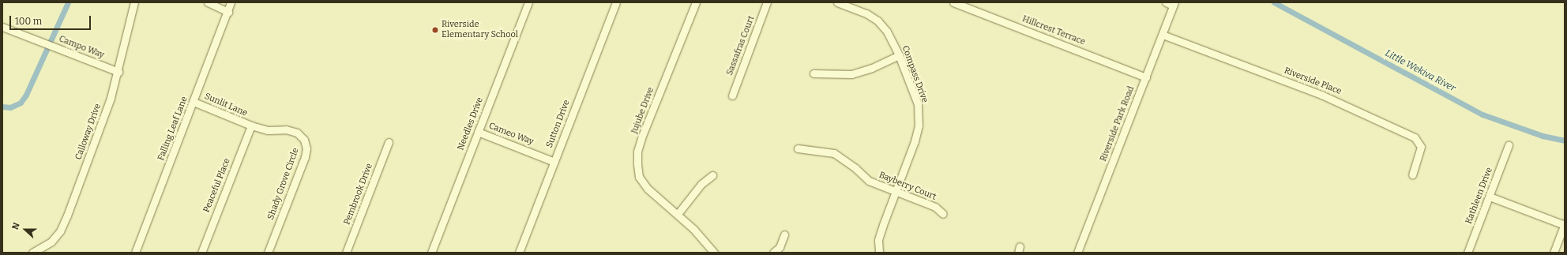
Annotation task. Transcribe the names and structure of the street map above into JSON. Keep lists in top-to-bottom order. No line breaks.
{"streets":{"street":["Hillcrest Terrace","Sassafras Court","Campo Way","Compass Drive","Riverside Place","Sunlit Lane","Jujube Drive","Needles Drive","Sutton Drive","Riverside Park Road","Falling Leaf Lane","Calloway Drive","Cameo Way","Shady Grove Circle","Peaceful Place","Bayberry Court","Pembrook Drive","Kathleen Drive"]},"crossings":[["Hillcrest Terrace","Riverside Park Road"],["Campo Way","Calloway Drive"],["Compass Drive","Bayberry Court"],["Riverside Place","Riverside Park Road"],["Sunlit Lane","Falling Leaf Lane"],["Sunlit Lane","Shady Grove Circle"],["Sunlit Lane","Peaceful Place"],["Needles Drive","Cameo Way"],["Sutton Drive","Cameo Way"],["Shady Grove Circle","Peaceful Place"]],"water":["Little Wekiva River"],"places":["Riverside Elementary School"],"scale_bar":"100 m","north":"left"}
